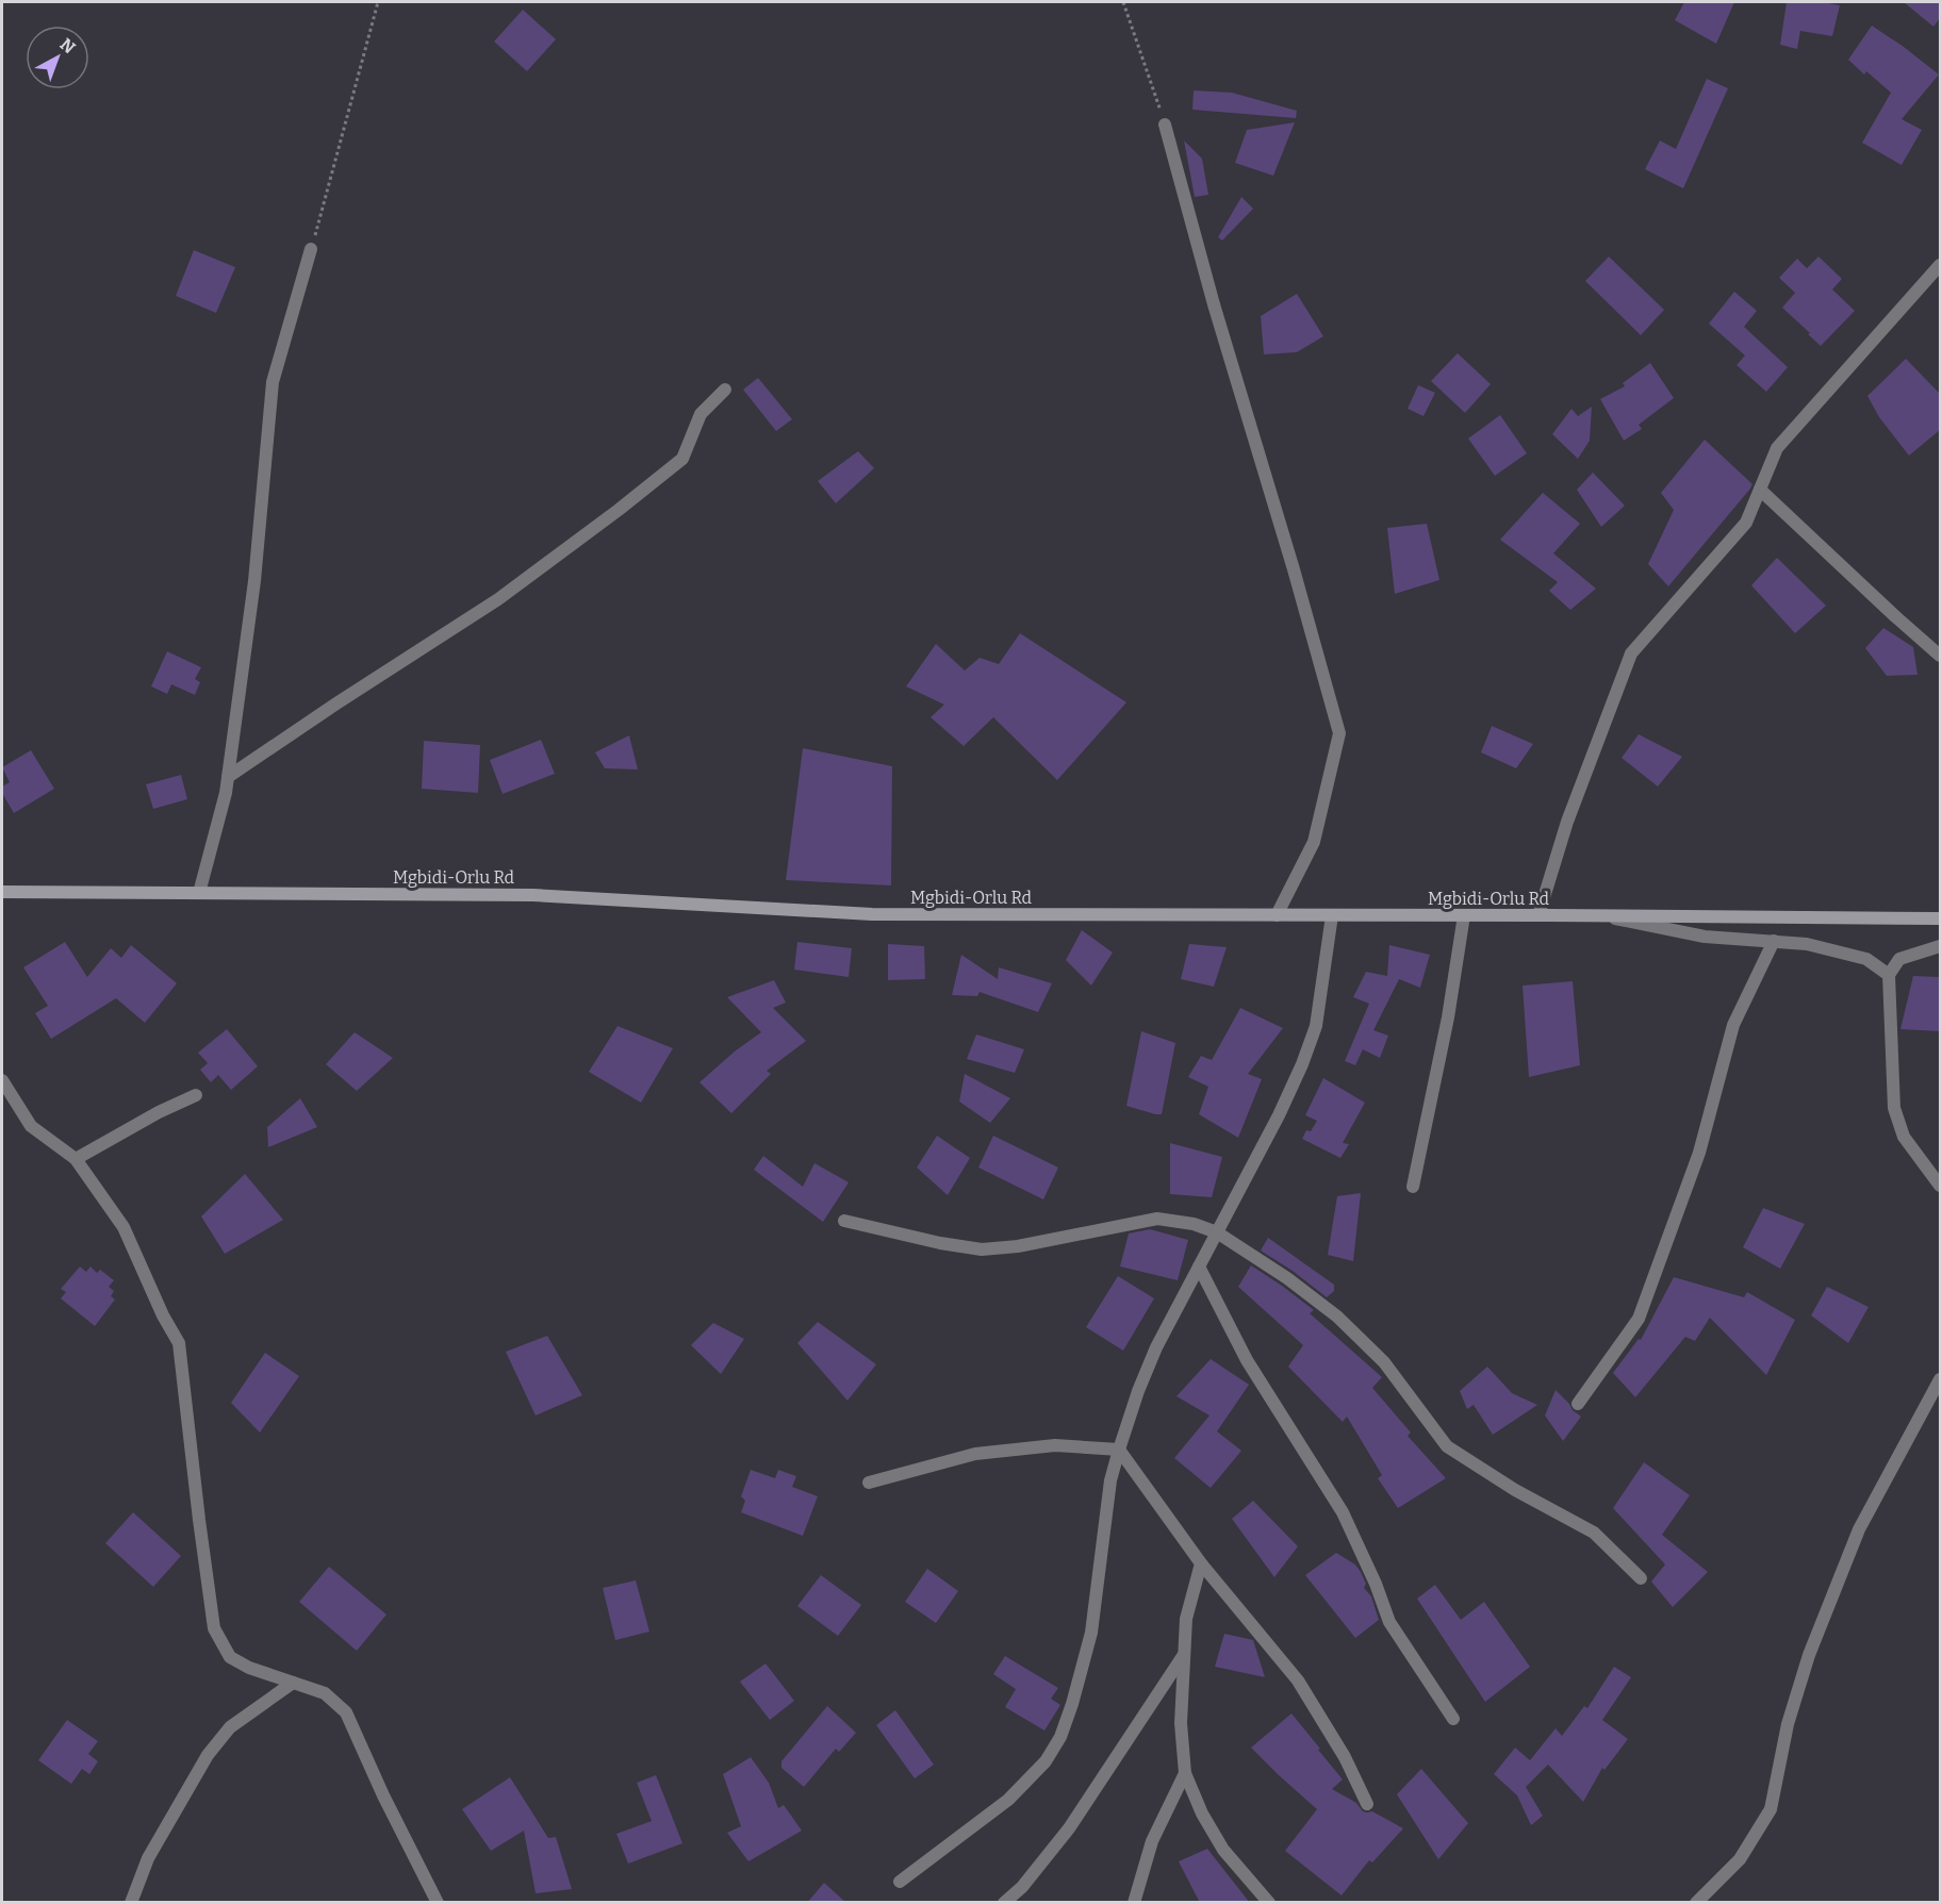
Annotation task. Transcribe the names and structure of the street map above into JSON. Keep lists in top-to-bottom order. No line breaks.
{"streets":{"main road":["Mgbidi-Orlu Rd"]},"north":"top right"}
